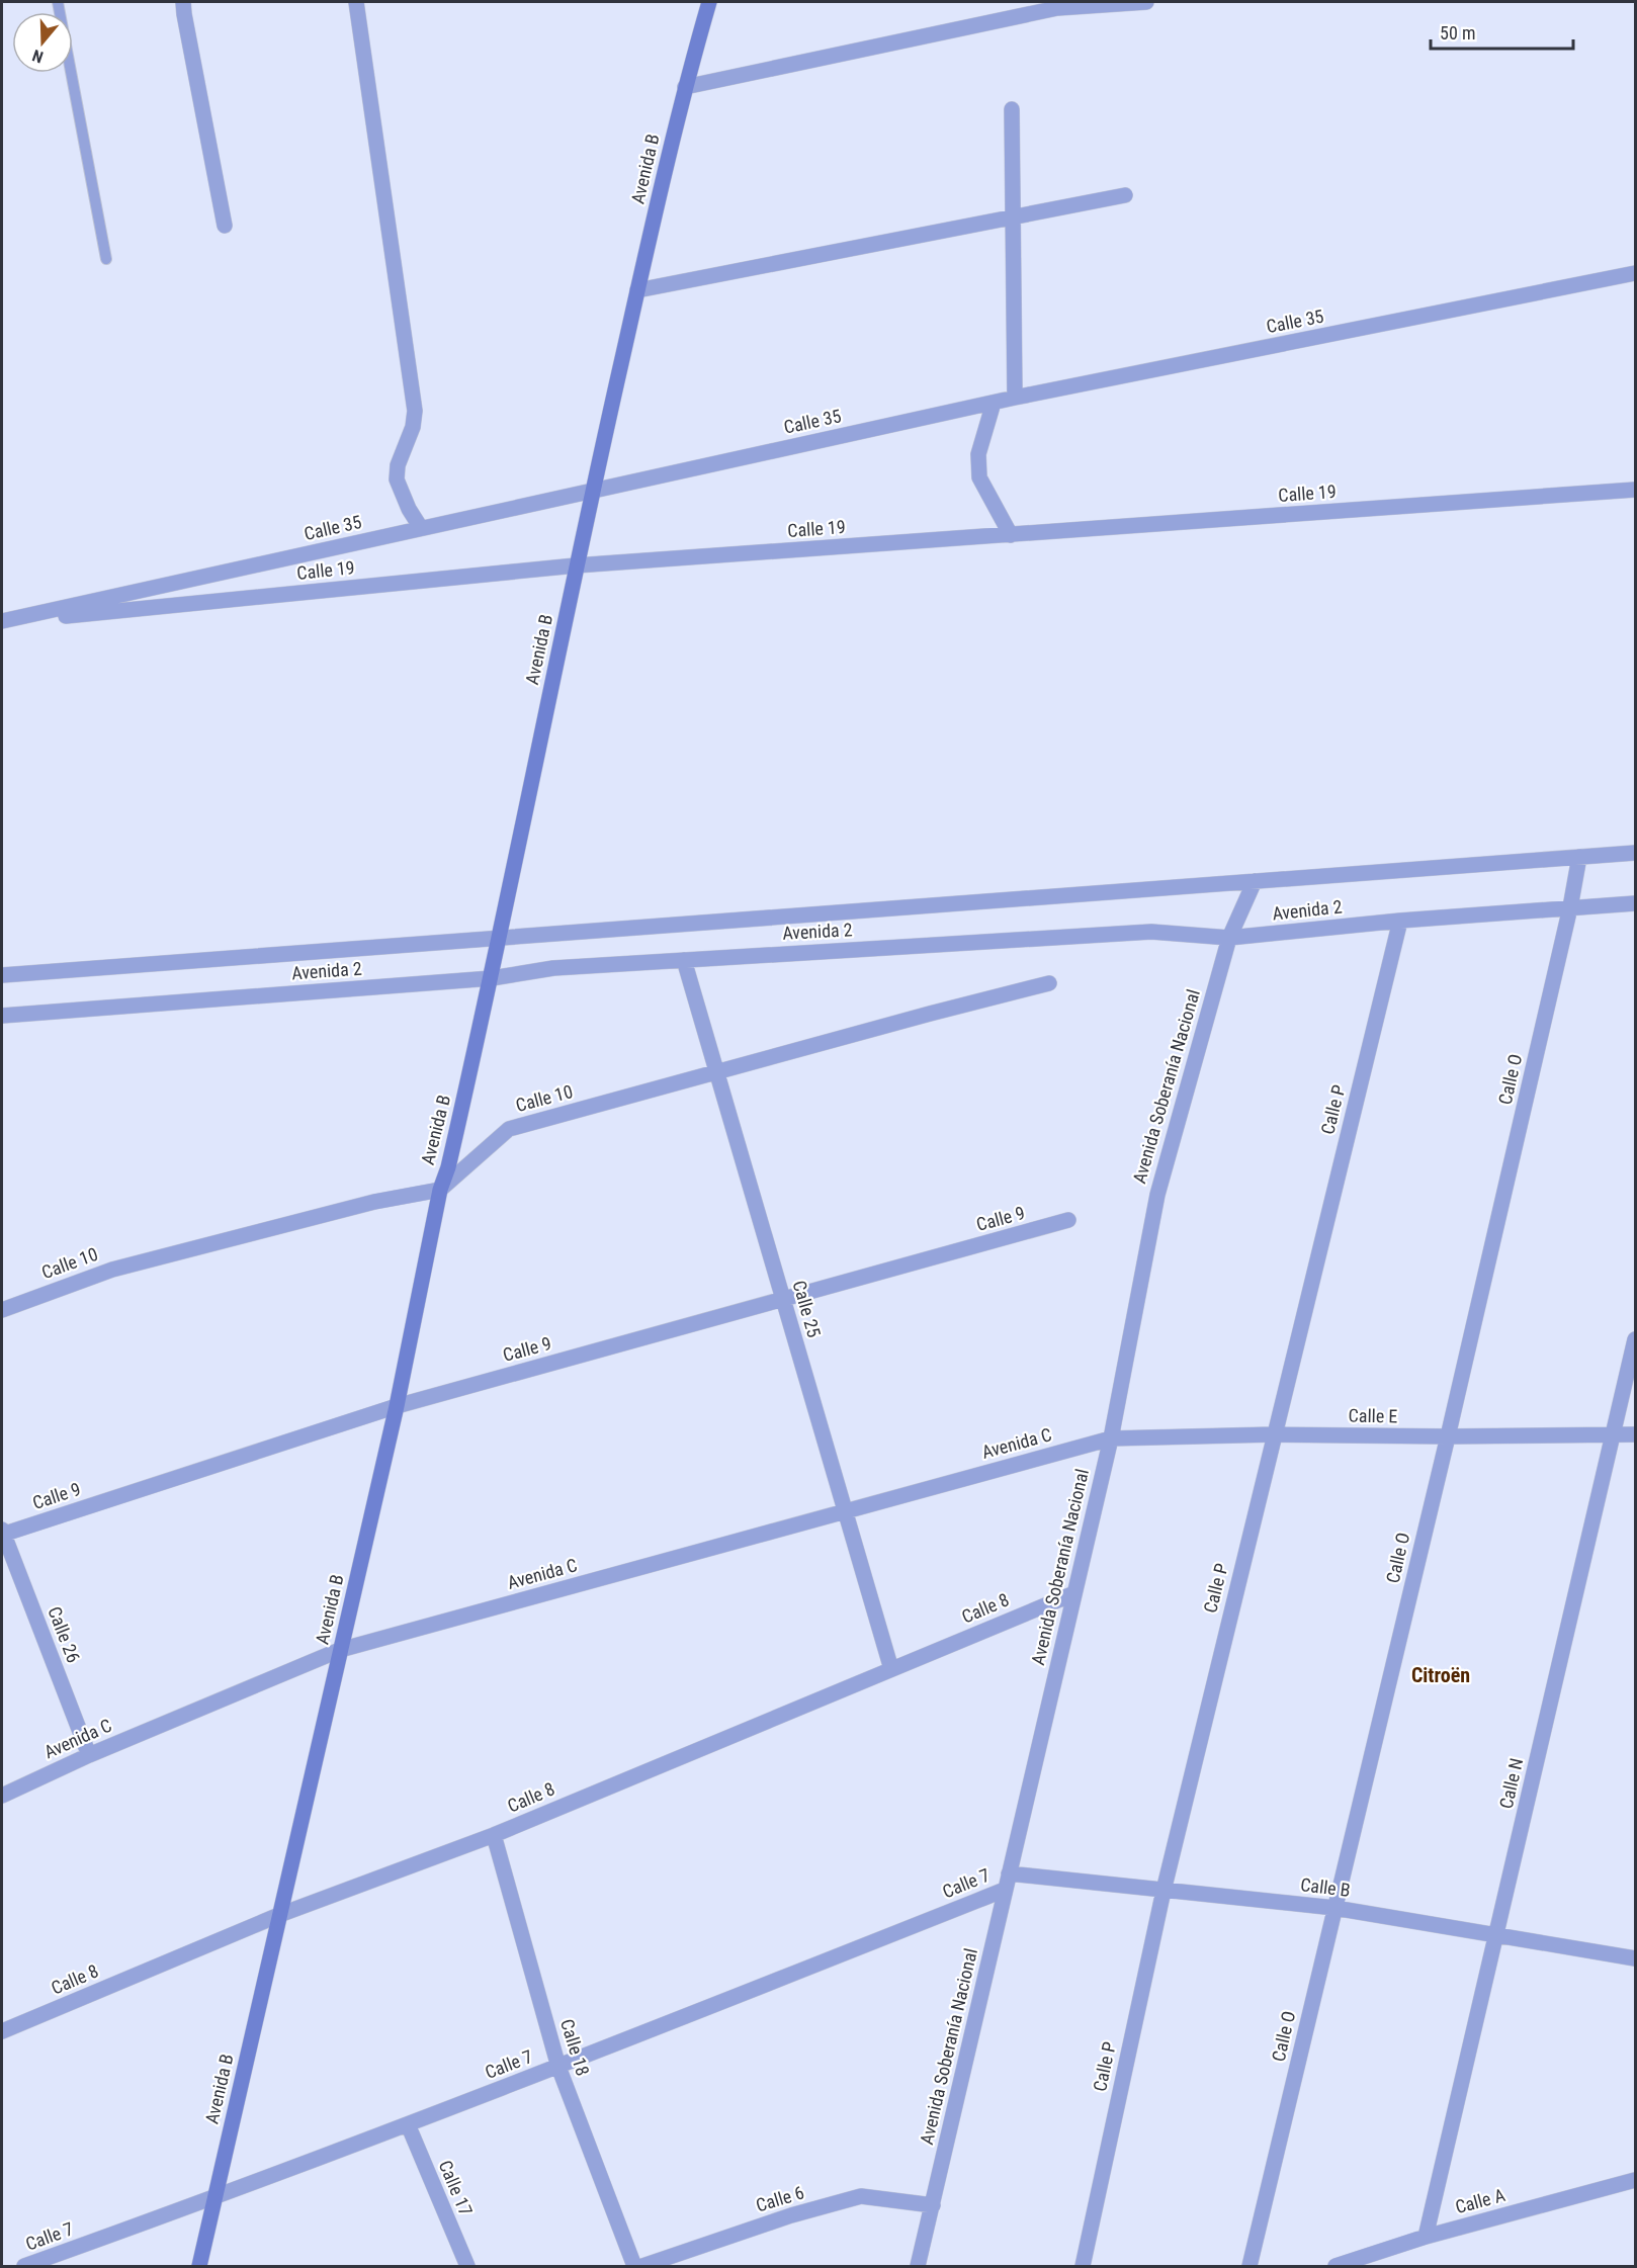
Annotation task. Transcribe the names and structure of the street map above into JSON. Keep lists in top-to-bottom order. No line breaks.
{"streets":{"street":["Avenida B","Calle 35","Calle 19","Avenida 2","Calle O","Avenida Soberanía Nacional","Calle 10","Calle P","Calle 9","Calle 25","Calle E","Avenida C","Calle 8","Calle 26","Calle N","Calle 7","Calle B","Calle 18","Calle 17","Calle 6","Calle A"]},"crossings":[["Avenida B","Calle 35"],["Avenida B","Calle 19"],["Avenida B","Avenida 2"],["Avenida B","Calle 10"],["Avenida B","Calle 9"],["Avenida B","Avenida C"],["Avenida B","Calle 8"],["Avenida B","Calle 7"],["Calle 35","Calle 19"],["Avenida 2","Calle O"],["Avenida 2","Avenida Soberanía Nacional"],["Avenida 2","Calle P"],["Avenida 2","Calle 25"],["Calle O","Calle E"],["Calle O","Calle B"],["Avenida Soberanía Nacional","Calle E"],["Avenida Soberanía Nacional","Avenida C"],["Avenida Soberanía Nacional","Calle 8"],["Avenida Soberanía Nacional","Calle 7"],["Avenida Soberanía Nacional","Calle B"],["Avenida Soberanía Nacional","Calle 6"],["Calle 10","Calle 25"],["Calle P","Calle E"],["Calle P","Calle B"],["Calle 9","Calle 25"],["Calle 9","Calle 26"],["Calle 25","Avenida C"],["Calle 25","Calle 8"],["Calle E","Avenida C"],["Calle E","Calle N"],["Avenida C","Calle 26"],["Calle 8","Calle 18"],["Calle N","Calle B"],["Calle N","Calle A"],["Calle 7","Calle 18"],["Calle 7","Calle 17"]],"districts":["Citroën"],"scale_bar":"50 m","north":"bottom"}
